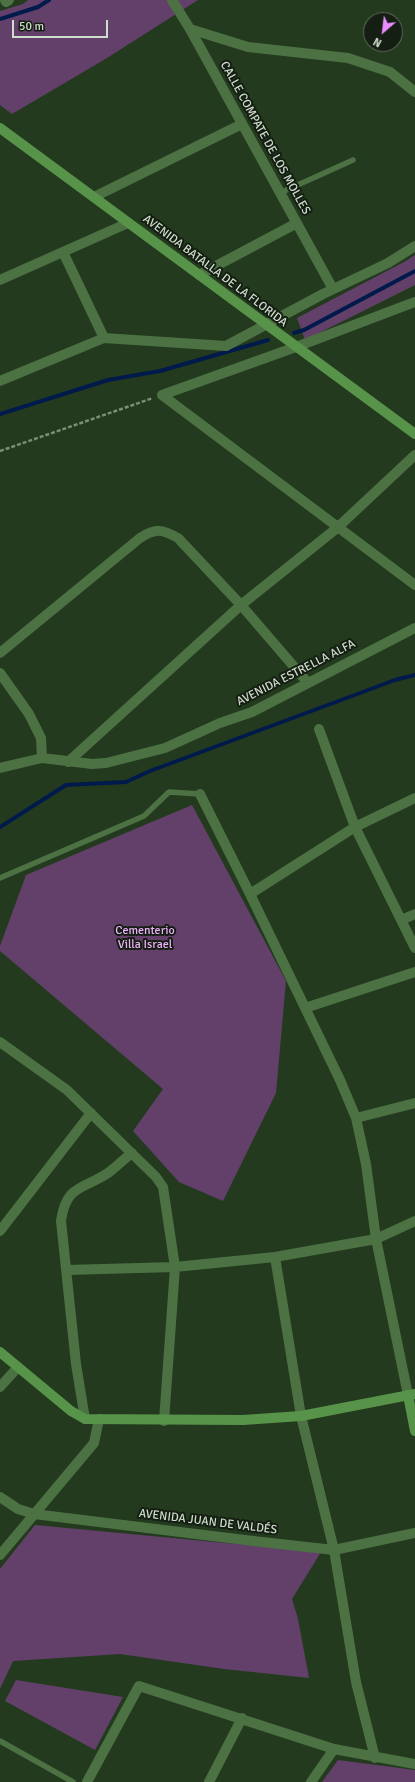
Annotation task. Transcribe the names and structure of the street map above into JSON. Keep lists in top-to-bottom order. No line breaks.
{"streets":{"street":["CALLE COMPATE DE LOS MOLLES","AVENIDA BATALLA DE LA FLORIDA","AVENIDA ESTRELLA ALFA","AVENIDA JUAN DE VALDÉS"]},"parks":["Cementerio Villa Israel"],"scale_bar":"50 m","north":"bottom left"}
